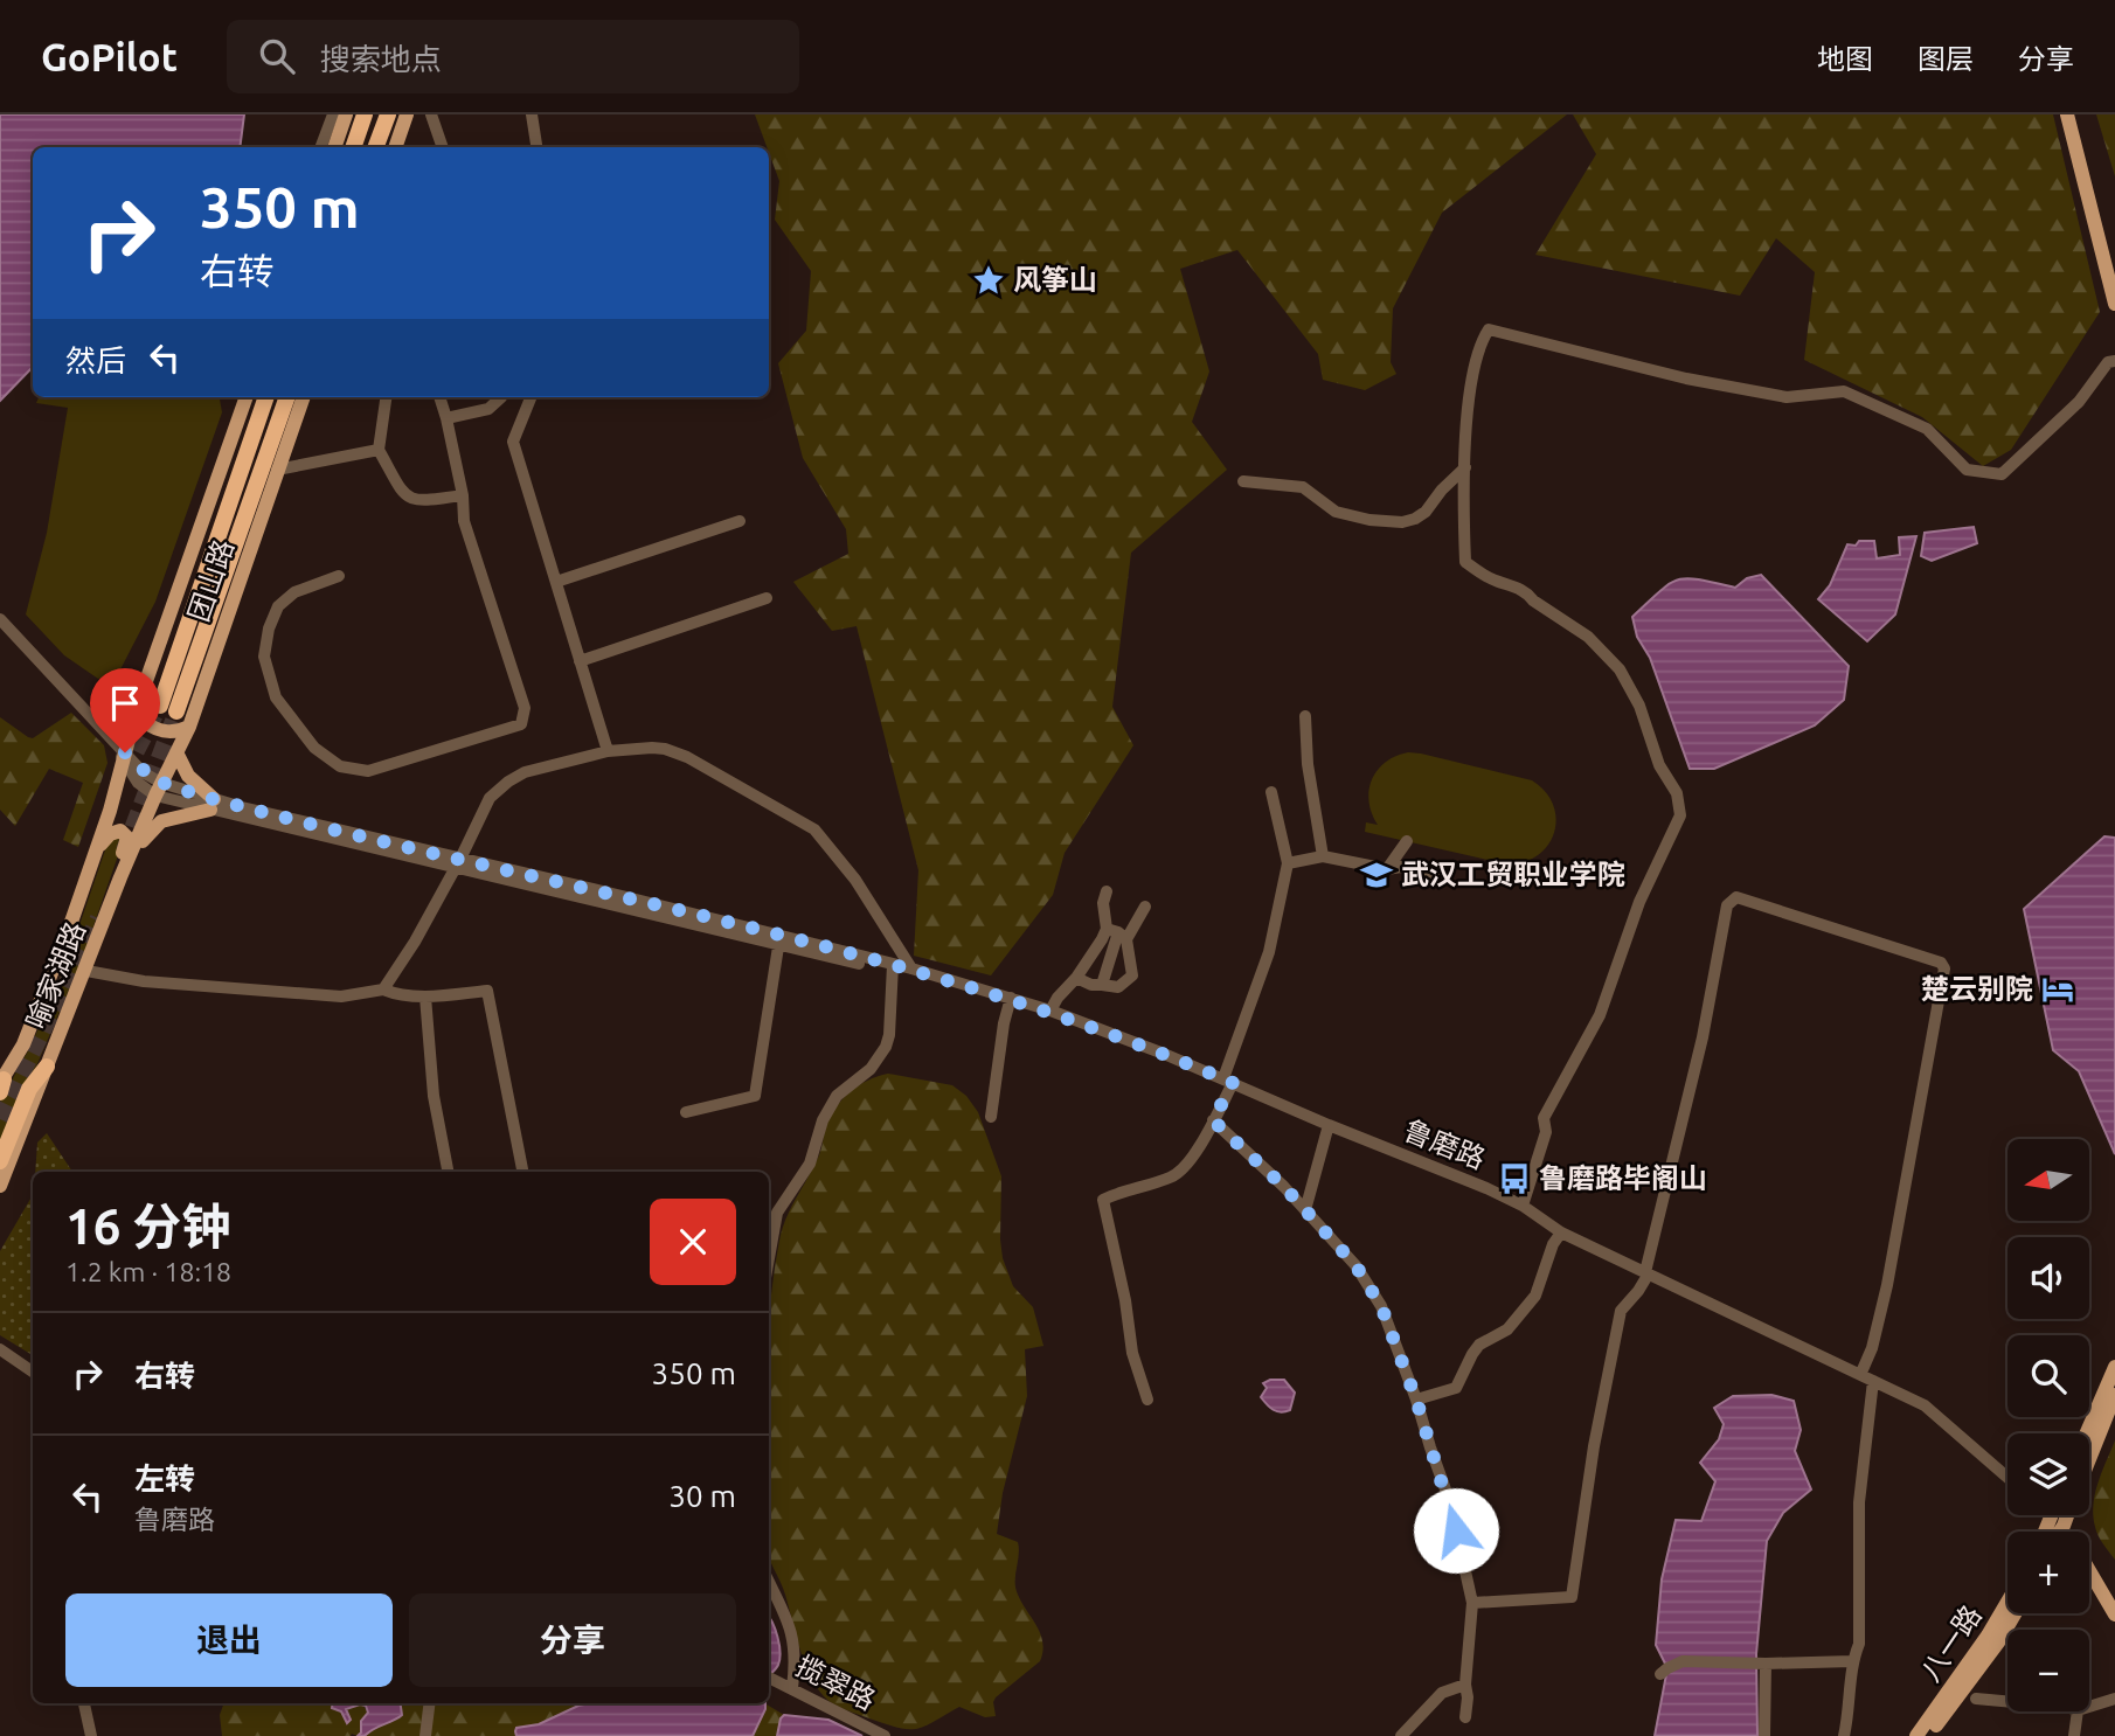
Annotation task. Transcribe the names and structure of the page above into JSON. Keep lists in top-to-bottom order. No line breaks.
{"streets":{"highway":["团山路"],"main road":["喻家湖路","八一路"],"street":["鲁磨路","揽翠路"]},"crossings":[["团山路","喻家湖路"],["团山路","鲁磨路"],["喻家湖路","鲁磨路"]],"places":{"place":["风筝山"],"school or university":["武汉工贸职业学院"],"hotel":["楚云别院"],"bus stop":["鲁磨路毕阁山"]},"north":"left","page":{"header":"GoPilot","search":"搜索地点","nav":["地图","图层","分享"],"turn":["350 m","右转"],"then":"然后","map_buttons":["+","−"],"heading":["16 分钟","1.2 km · 18:18"],"list":[{"name":"右转","value":"350 m"},{"name":"左转","note":"鲁磨路","value":"30 m"}],"buttons":["退出","分享"]}}
